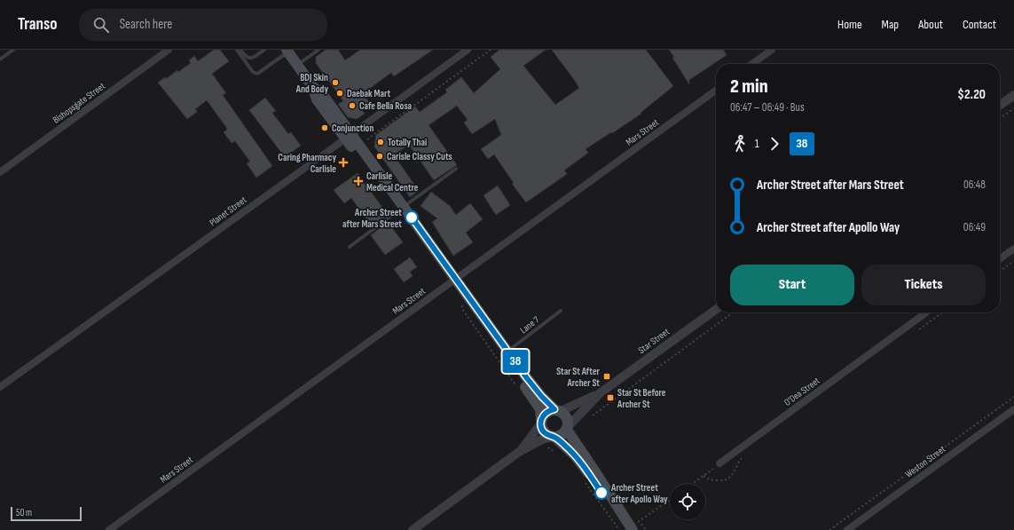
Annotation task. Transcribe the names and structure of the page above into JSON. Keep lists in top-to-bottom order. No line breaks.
{"streets":{"street":["Bishopsgate Street","Mars Street","Planet Street","Star Street","O'Dea Street","Weston Street"],"lane":["Lane 7"]},"places":{"other":["BDJ Skin And Body","Daebak Mart","Cafe Bella Rosa","Conjunction","Totally Thai","Carisle Classy Cuts","Archer Street after Mars Street","Archer Street after Apollo Way"],"health":["Caring Pharmacy Carlisle","Carlisle Medical Centre"],"transit":["Star St After Archer St","Star St Before Archer St"]},"lines":["bus line 38"],"scale_bar":"50 m","page":{"header":"Transo","search":"Search here","nav":["Home","Map","About","Contact"],"on_map":"38","heading":["2 min","06:47 – 06:49 · Bus","$2.20"],"legs":["1","38"],"list":[{"name":"Archer Street after Mars Street","value":"06:48"},{"name":"Archer Street after Apollo Way","value":"06:49"}],"buttons":["Start","Tickets"],"scale":"50 m"}}
